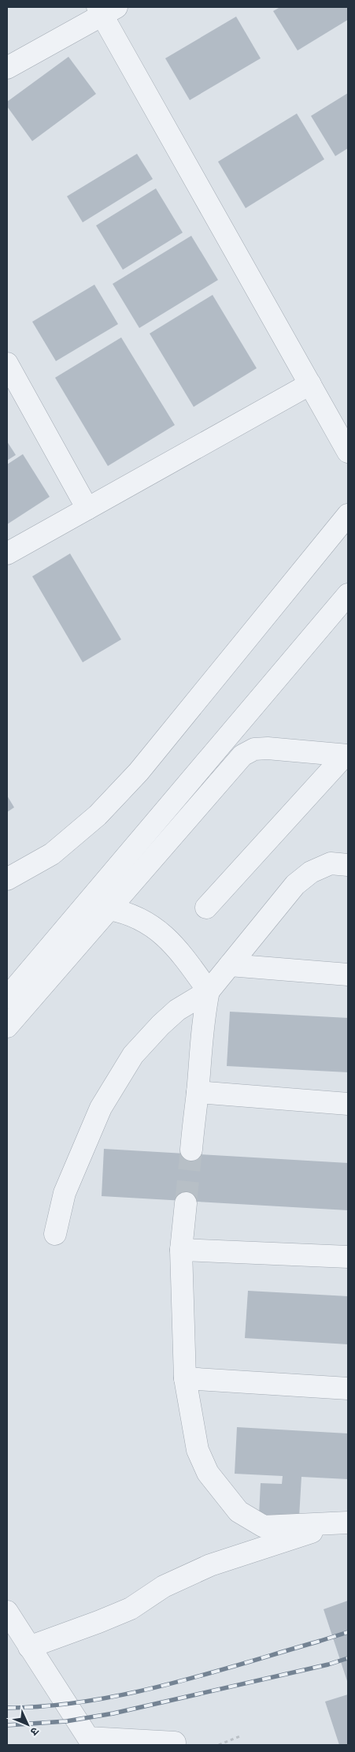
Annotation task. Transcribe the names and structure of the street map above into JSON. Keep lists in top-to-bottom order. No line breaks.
{"north":"bottom right"}
